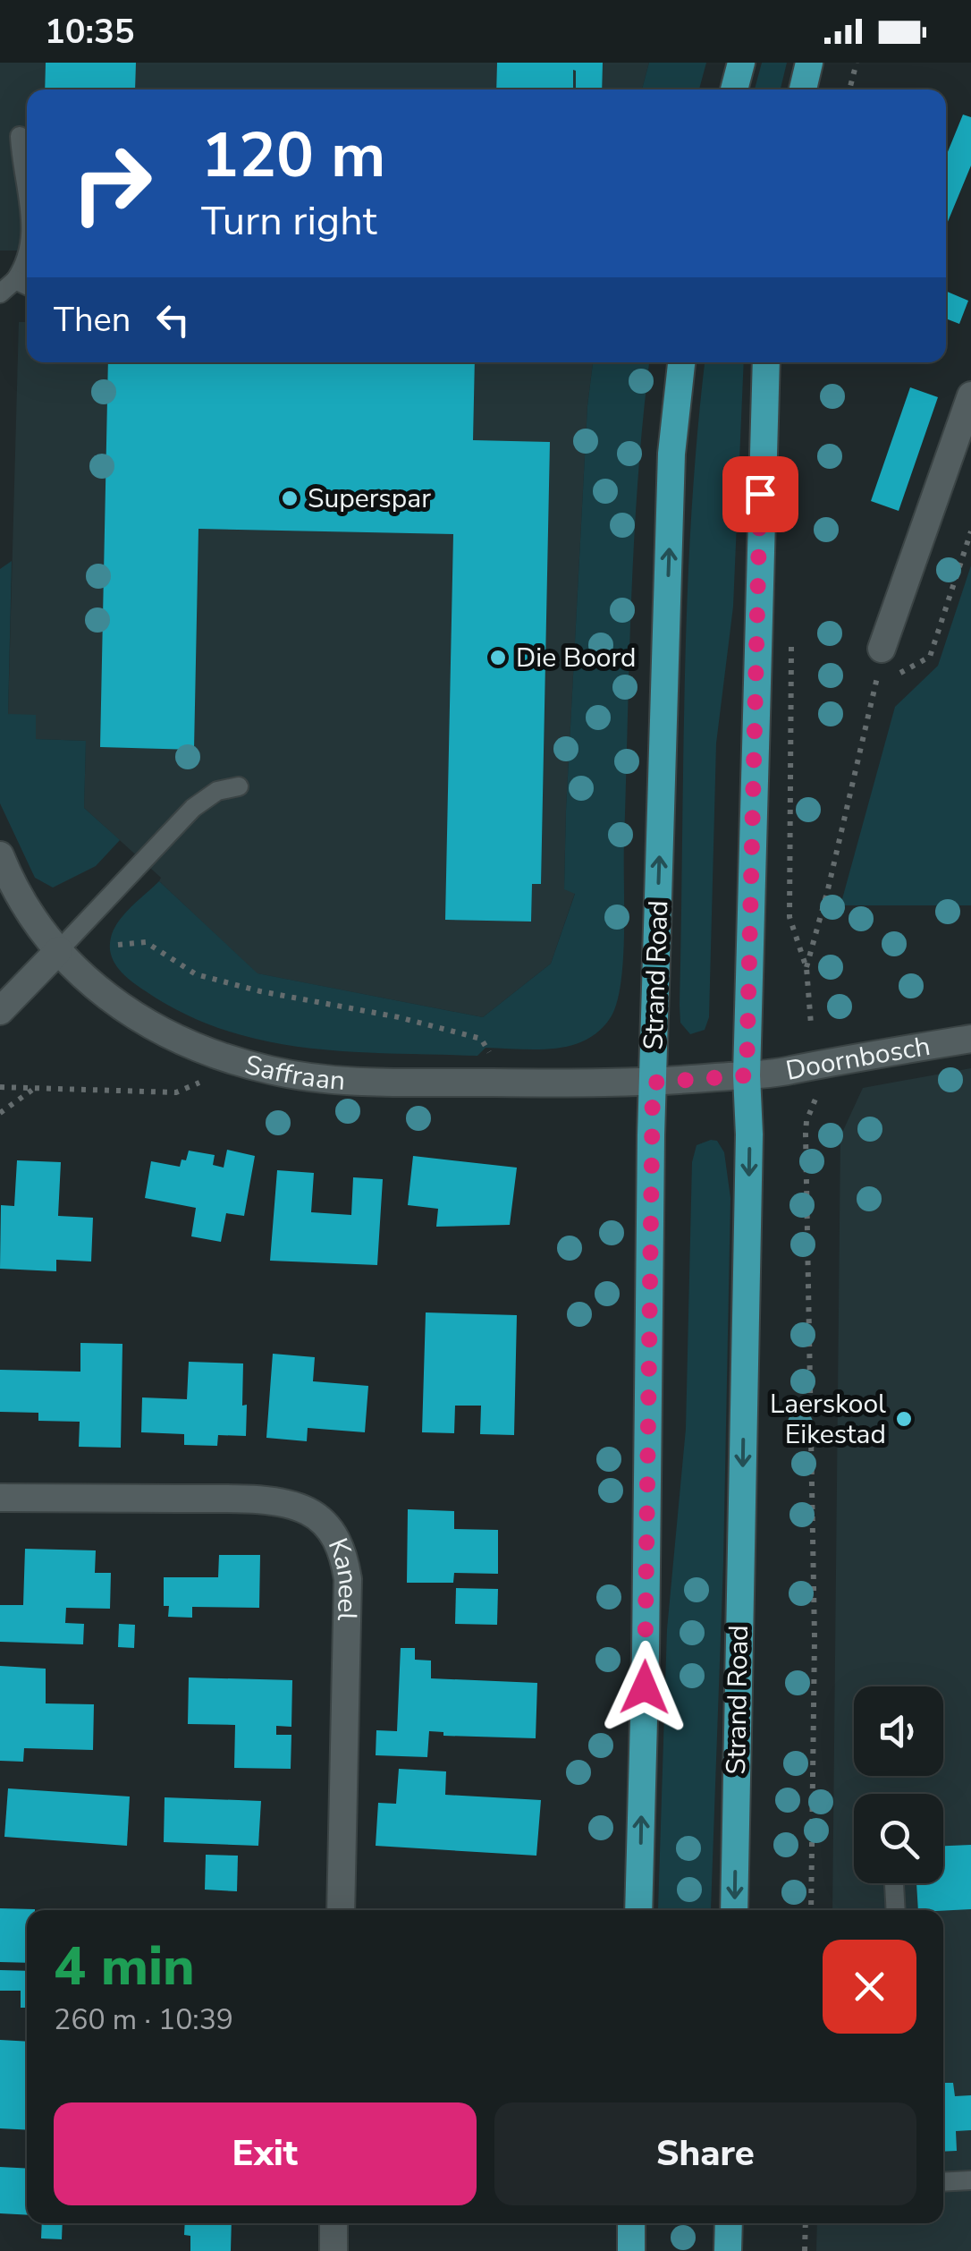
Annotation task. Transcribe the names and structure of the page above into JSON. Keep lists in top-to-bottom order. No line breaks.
{"streets":{"main road":["Strand Road"],"street":["Doornbosch","Saffraan","Kaneel"]},"crossings":[["Strand Road","Doornbosch"],["Strand Road","Saffraan"],["Doornbosch","Saffraan"]],"places":["Superspar","Die Boord","Laerskool Eikestad"],"page":{"status":"10:35","turn":["120 m","Turn right"],"then":"Then","heading":["4 min","260 m · 10:39"],"buttons":["Exit","Share"]}}
